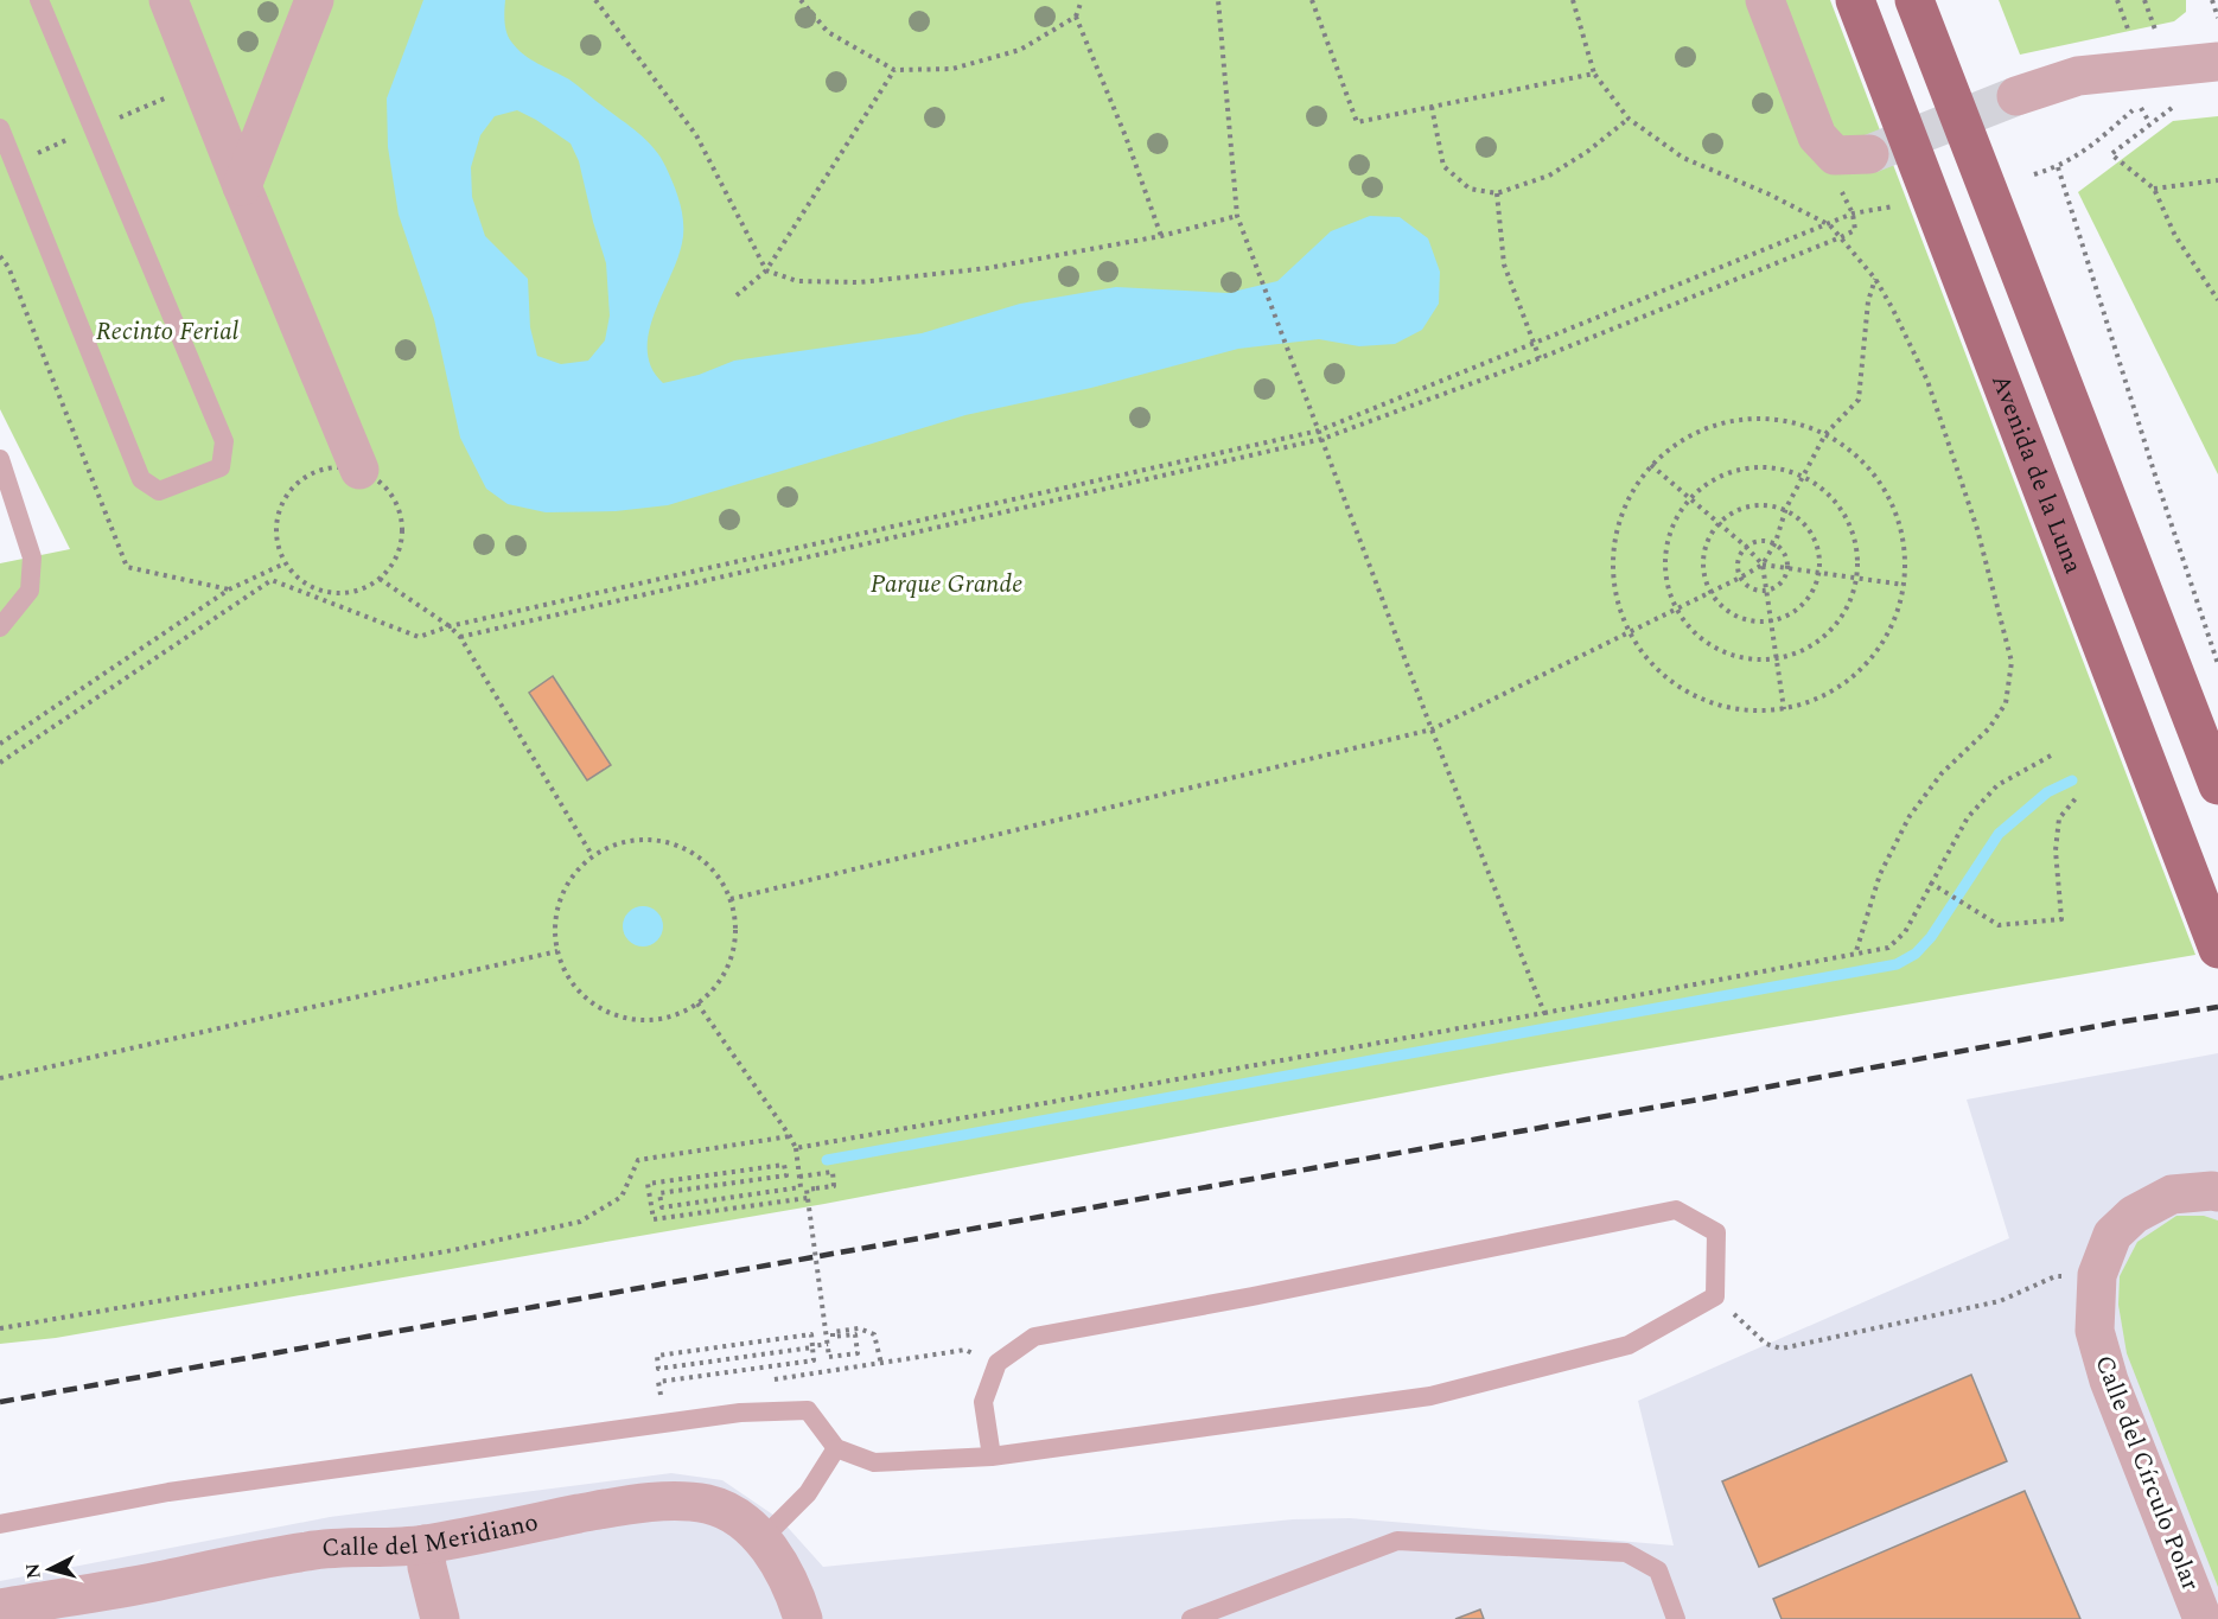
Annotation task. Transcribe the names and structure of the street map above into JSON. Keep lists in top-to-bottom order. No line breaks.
{"streets":{"main road":["Avenida de la Luna"],"street":["Calle del Círculo Polar","Calle del Meridiano"]},"parks":["Recinto Ferial","Parque Grande"],"north":"left"}
